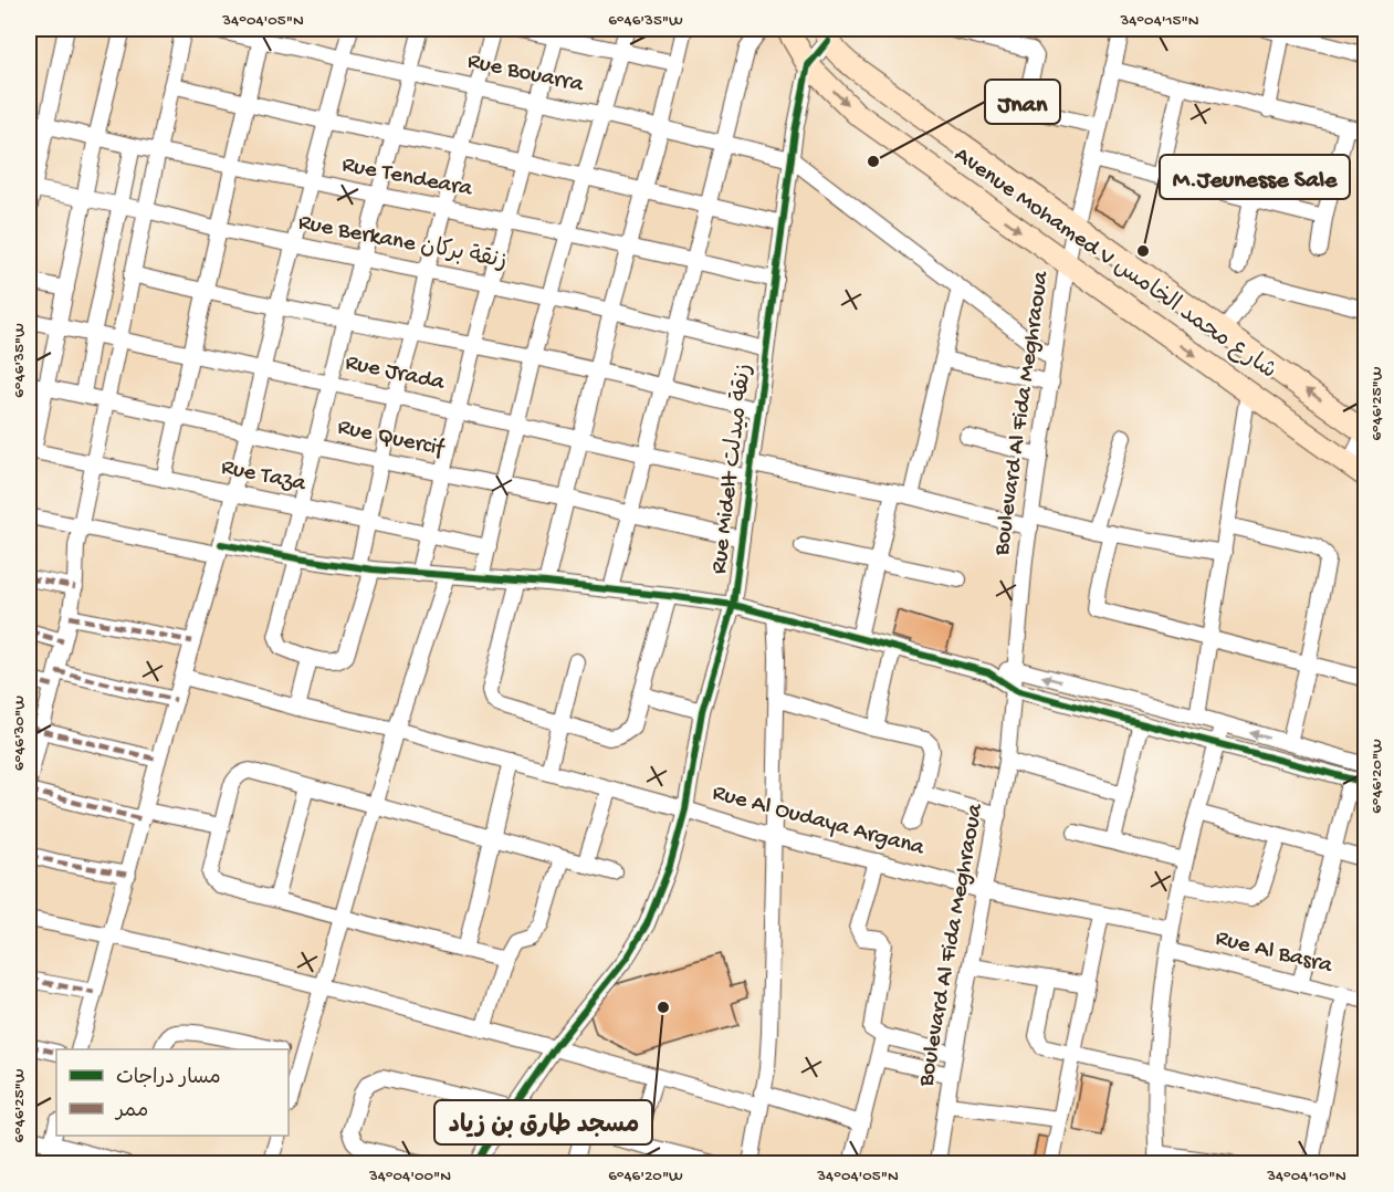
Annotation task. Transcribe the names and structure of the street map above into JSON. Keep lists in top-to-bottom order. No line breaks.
{"streets":{"street":["Rue Bouarra","Rue Tendeara","Rue Berkane زنقة بركان","Avenue Mohamed V شارع محمد الخامس","Rue Jrada","Boulevard Al Fida Meghraoua","Rue Quercif","Rue Midelt زنقة ميدلت","Rue Taza","Rue Al Oudaya Argana","Rue Al Basra"]},"crossings":[["Rue Bouarra","Rue Midelt زنقة ميدلت"],["Rue Tendeara","Rue Midelt زنقة ميدلت"],["Rue Berkane زنقة بركان","Rue Midelt زنقة ميدلت"],["Avenue Mohamed V شارع محمد الخامس","Boulevard Al Fida Meghraoua"],["Avenue Mohamed V شارع محمد الخامس","Rue Midelt زنقة ميدلت"],["Rue Jrada","Boulevard Al Fida Meghraoua"],["Rue Jrada","Rue Midelt زنقة ميدلت"],["Boulevard Al Fida Meghraoua","Rue Al Oudaya Argana"],["Rue Quercif","Rue Midelt زنقة ميدلت"],["Rue Midelt زنقة ميدلت","Rue Al Oudaya Argana"]],"places":["Jnan","M.Jeunesse Sale","مسجد طارق بن زياد"],"legend":["مسار دراجات","ممر"],"coordinates":["34°04'05\"N","6°46'35\"W","34°04'15\"N","6°46'25\"W","6°46'30\"W","6°46'20\"W","34°04'00\"N","34°04'10\"N"]}
